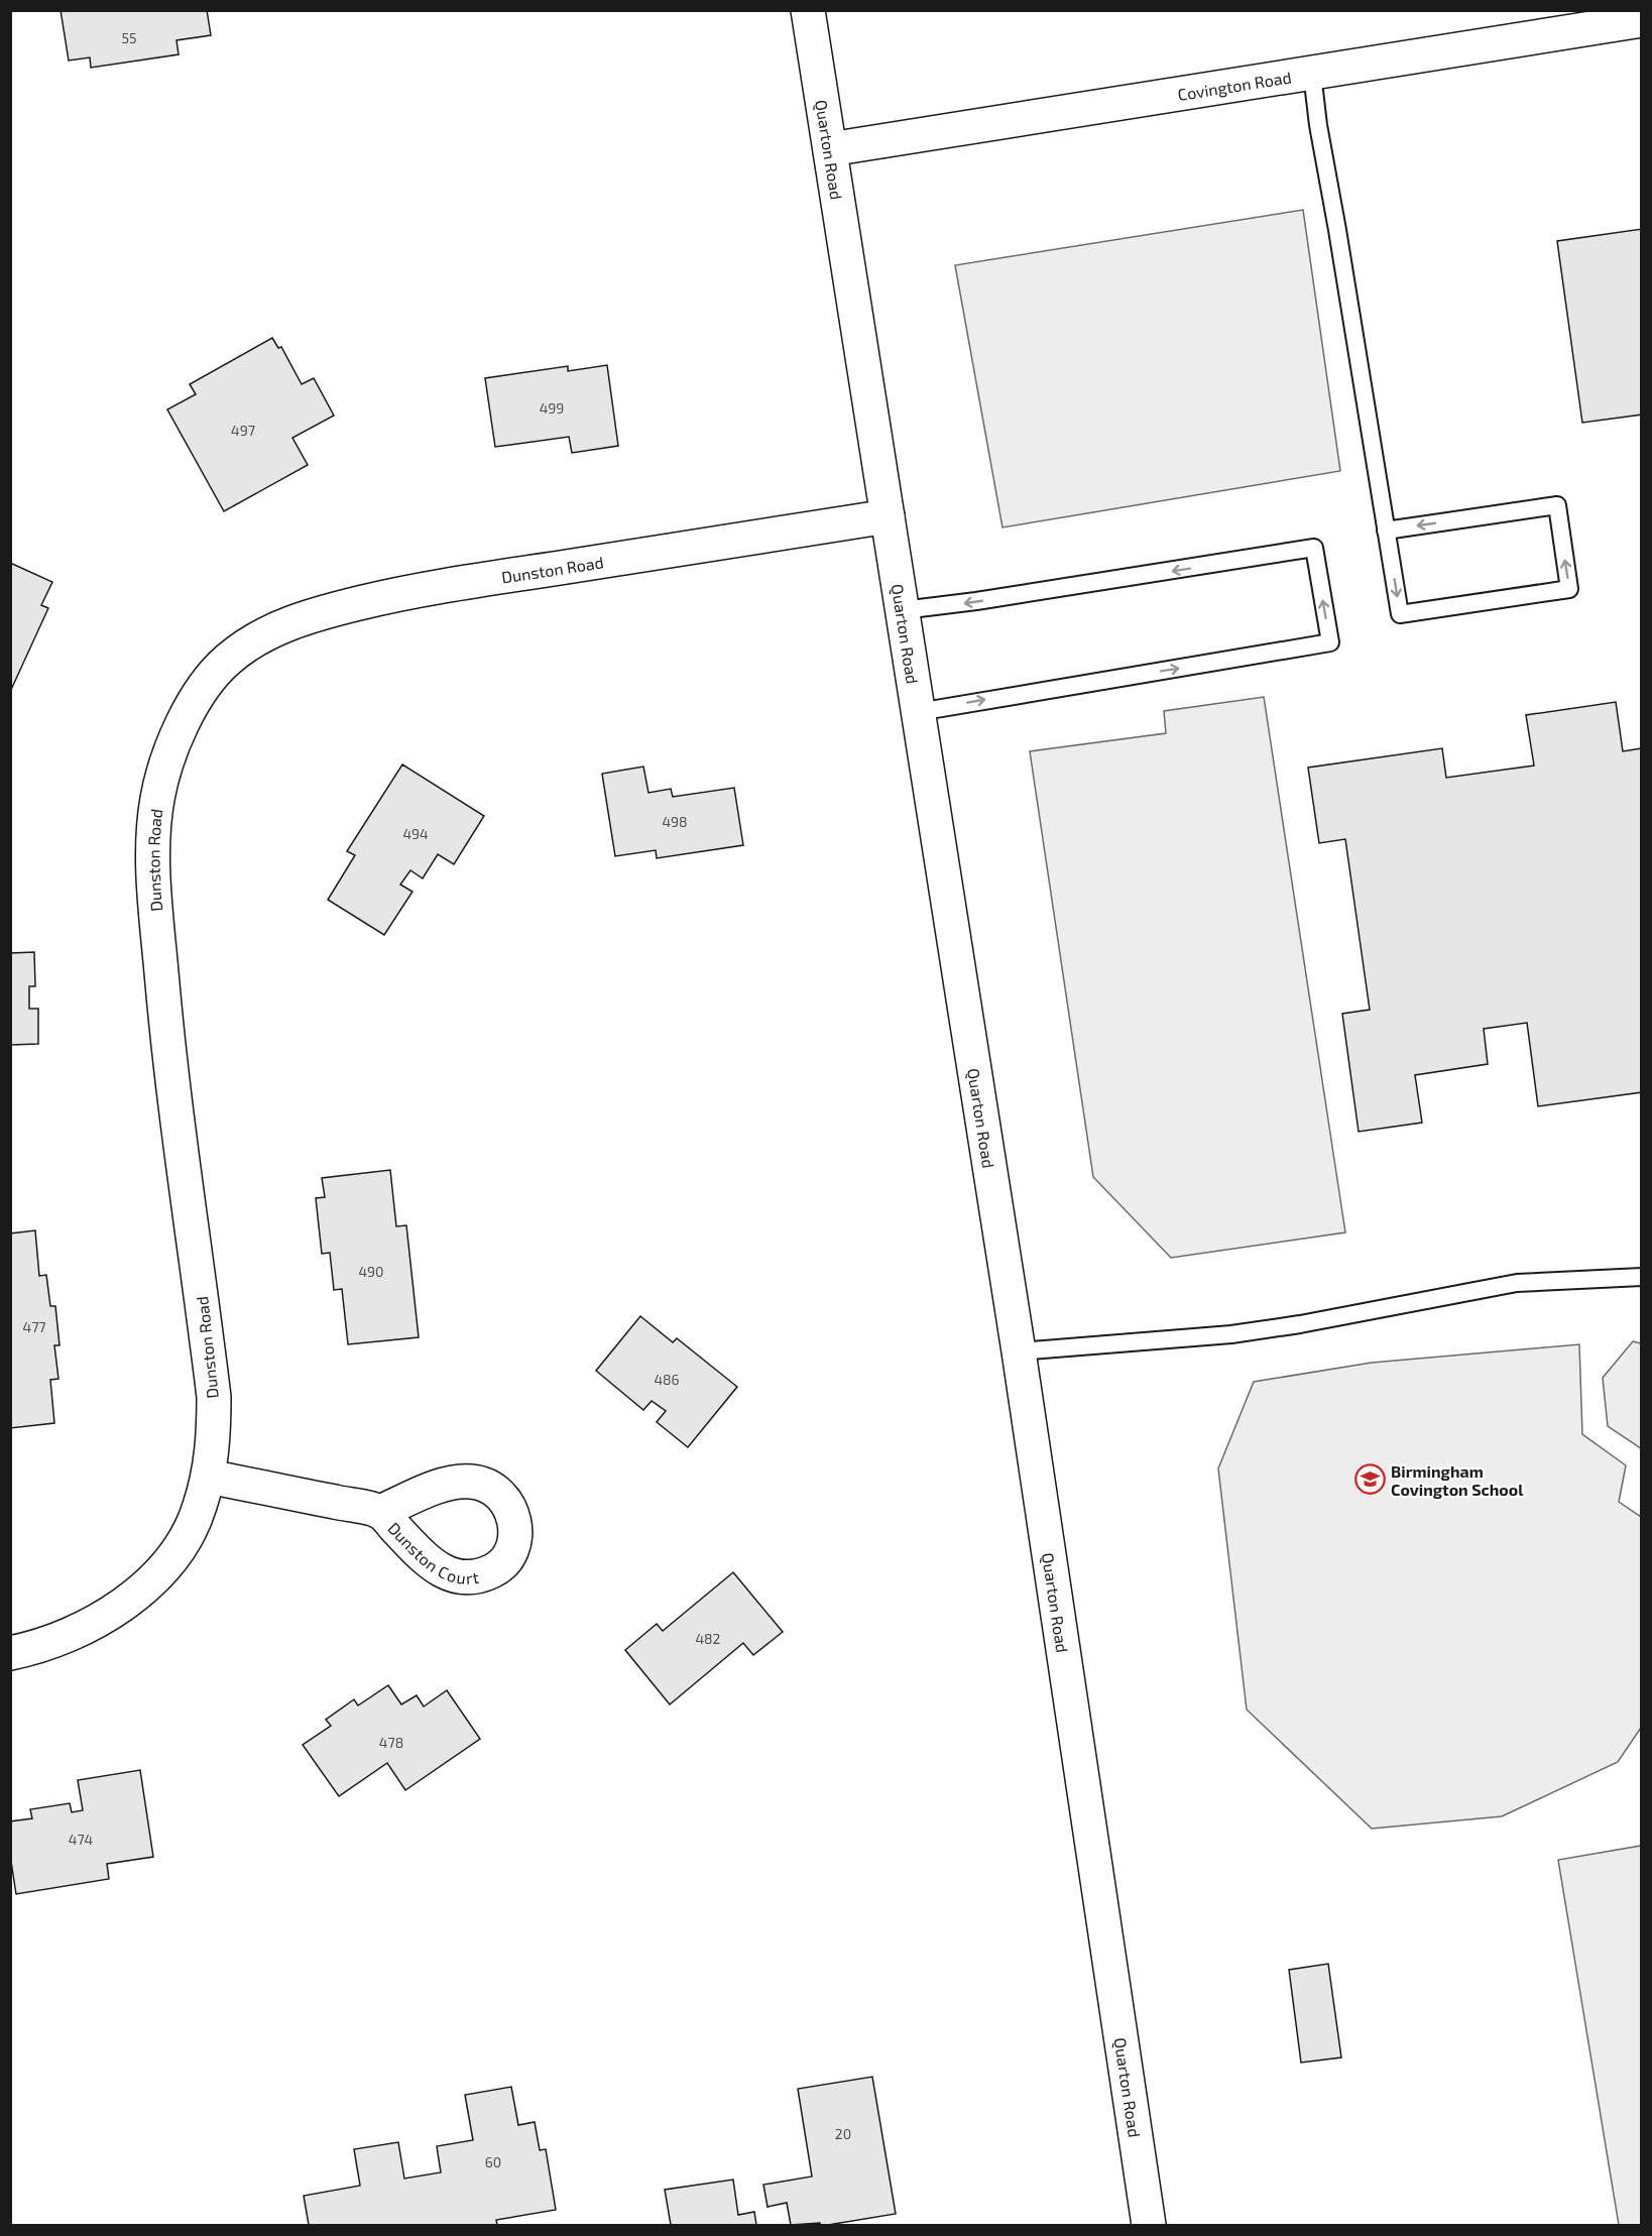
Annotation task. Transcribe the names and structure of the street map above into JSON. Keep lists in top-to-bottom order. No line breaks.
{"streets":{"street":["Covington Road","Quarton Road","Dunston Road","Dunston Court"]},"crossings":[["Covington Road","Quarton Road"],["Quarton Road","Dunston Road"],["Dunston Road","Dunston Court"]],"places":{"school or university":["Birmingham Covington School"]},"house_numbers":["55","499","497","498","494","490","477","486","482","478","474","20","60"]}
